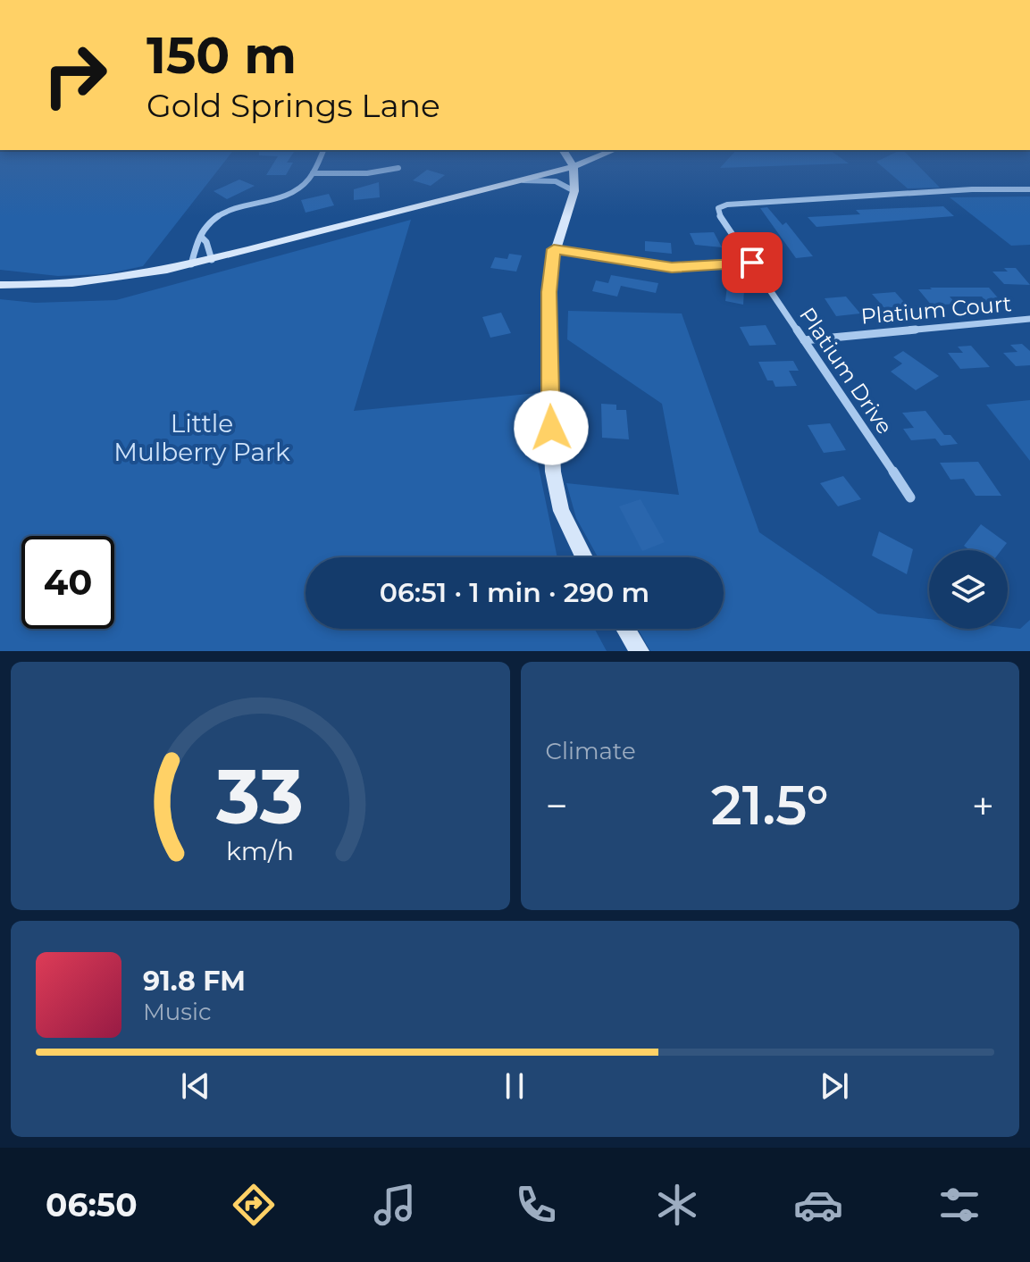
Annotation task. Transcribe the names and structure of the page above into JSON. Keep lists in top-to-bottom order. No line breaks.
{"streets":{"street":["Platium Court","Platium Drive"]},"crossings":[["Platium Court","Platium Drive"]],"parks":["Little Mulberry Park"],"page":{"turn":["150 m","Gold Springs Lane"],"limit":"40","trip":"06:51 · 1 min · 290 m","tile":"Climate","heat":["−","21.5°","+"],"song":["91.8 FM","Music"],"tabs":"06:50","gauge":["33","km/h"]}}
